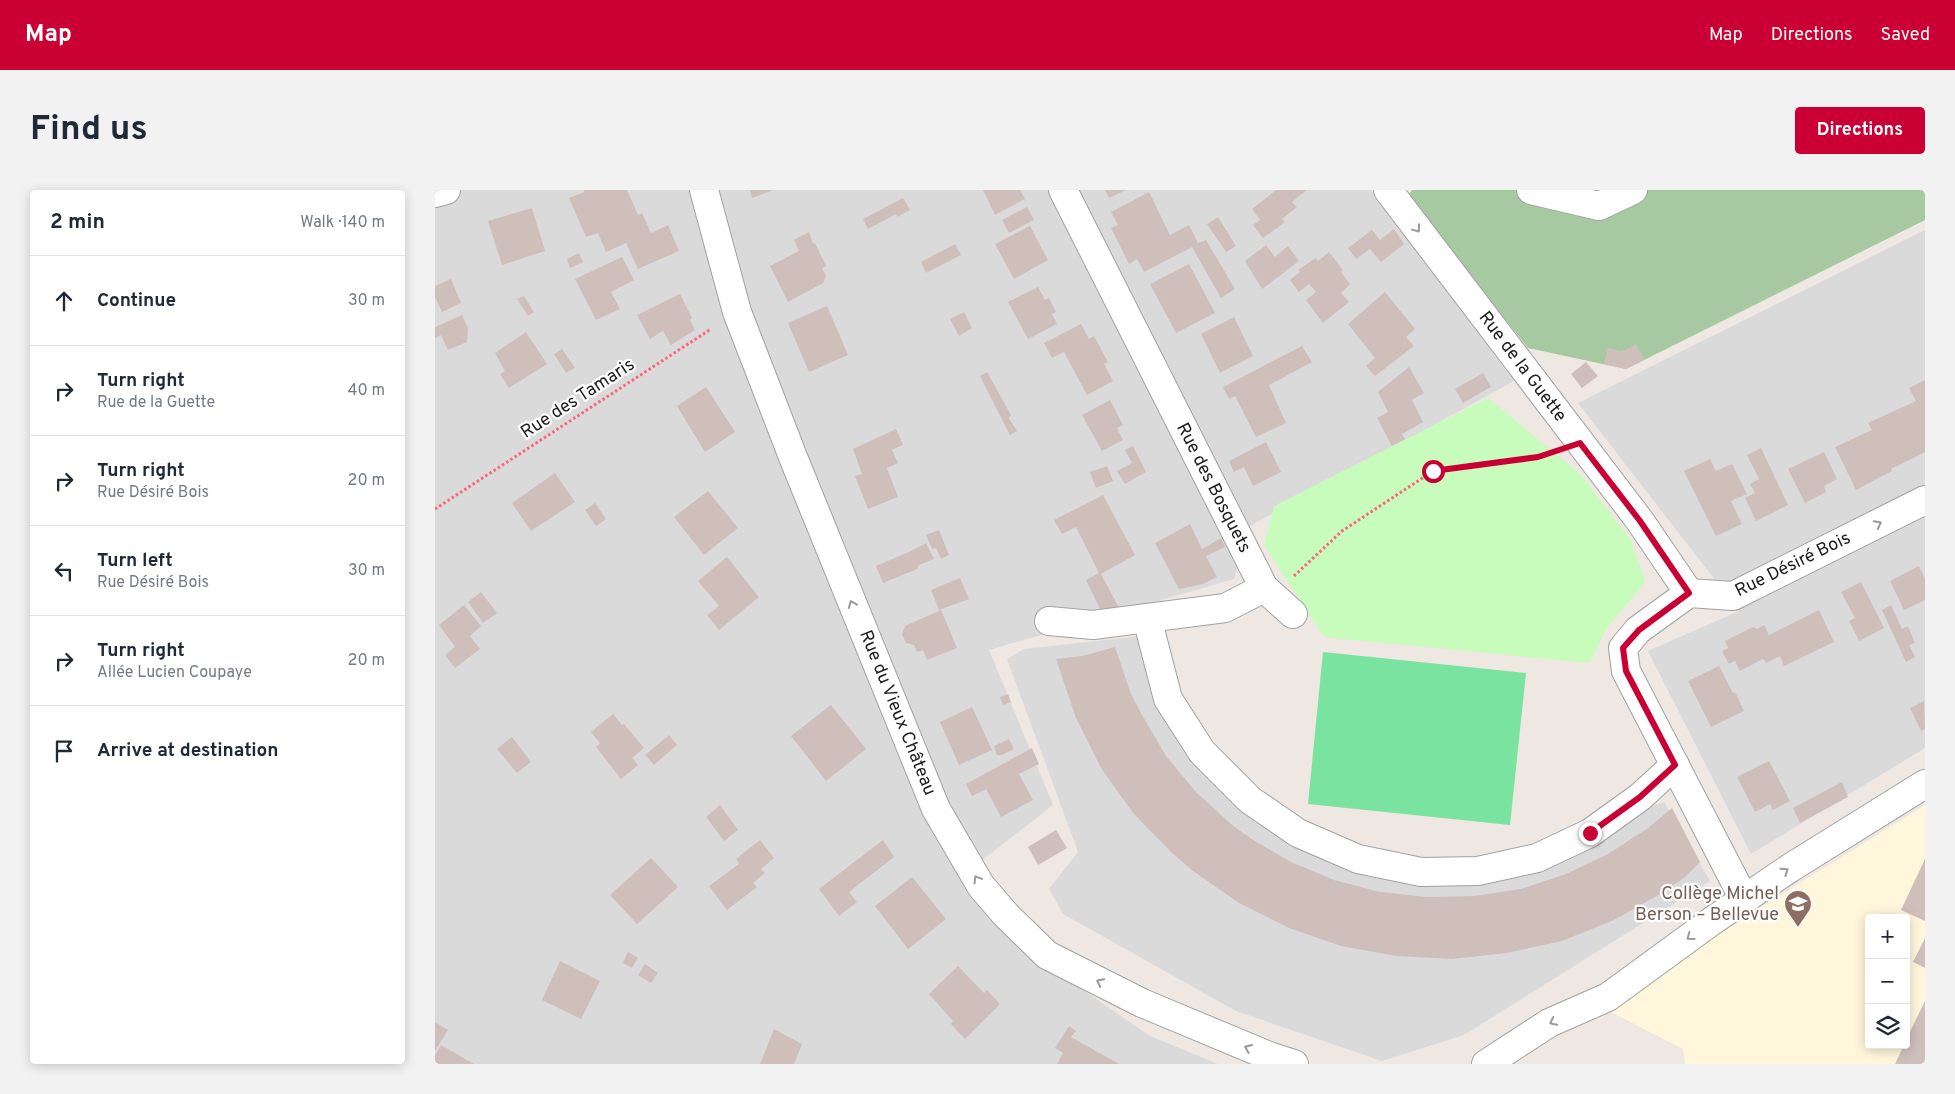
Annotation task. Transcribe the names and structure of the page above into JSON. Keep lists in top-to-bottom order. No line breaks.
{"streets":{"street":["Rue de la Guette","Rue des Bosquets","Rue Désiré Bois","Rue du Vieux Château"],"path":["Rue des Tamaris"]},"crossings":[["Rue de la Guette","Rue Désiré Bois"],["Rue des Tamaris","Rue du Vieux Château"]],"one_way":["Rue de la Guette","Rue Désiré Bois","Rue du Vieux Château"],"places":{"school or university":["Collège Michel Berson – Bellevue"]},"page":{"header":"Map","nav":["Map","Directions","Saved"],"buttons":"Directions","title":"Find us","heading":["2 min","Walk · 140 m"],"list":[["Continue","30 m"],["Turn right","Rue de la Guette","40 m"],["Turn right","Rue Désiré Bois","20 m"],["Turn left","Rue Désiré Bois","30 m"],["Turn right","Allée Lucien Coupaye","20 m"],"Arrive at destination"],"map_buttons":["+","−"]}}
